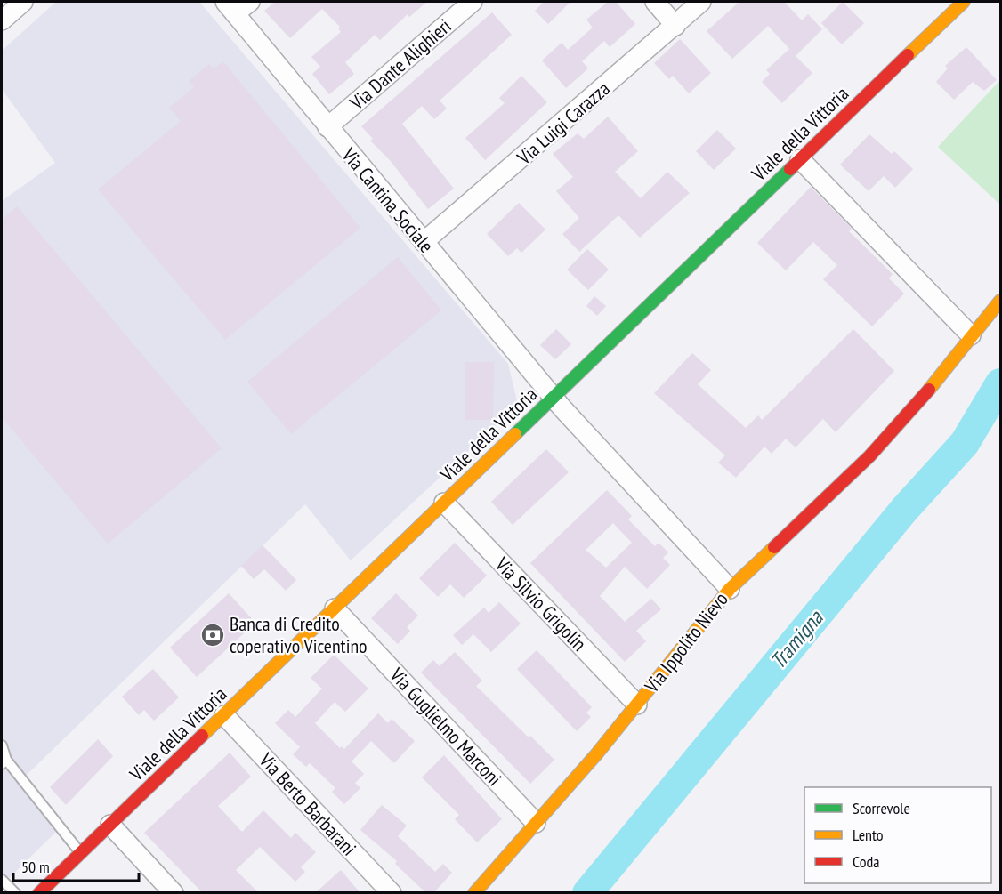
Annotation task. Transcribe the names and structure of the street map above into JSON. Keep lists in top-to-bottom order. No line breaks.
{"streets":{"street":["Via Dante Alighieri","Via Luigi Carazza","Viale della Vittoria","Via Cantina Sociale","Via Silvio Grigolin","Via Ippolito Nievo","Via Guglielmo Marconi","Via Berto Barbarani"]},"crossings":[["Via Dante Alighieri","Via Cantina Sociale"],["Via Luigi Carazza","Via Cantina Sociale"],["Viale della Vittoria","Via Cantina Sociale"],["Viale della Vittoria","Via Silvio Grigolin"],["Viale della Vittoria","Via Ippolito Nievo"],["Viale della Vittoria","Via Guglielmo Marconi"],["Viale della Vittoria","Via Berto Barbarani"],["Via Cantina Sociale","Via Ippolito Nievo"],["Via Silvio Grigolin","Via Ippolito Nievo"],["Via Ippolito Nievo","Via Guglielmo Marconi"]],"water":["Tramigna"],"places":{"bank":["Banca di Credito coperativo Vicentino"]},"legend":["Scorrevole","Lento","Coda"],"scale_bar":"50 m"}
